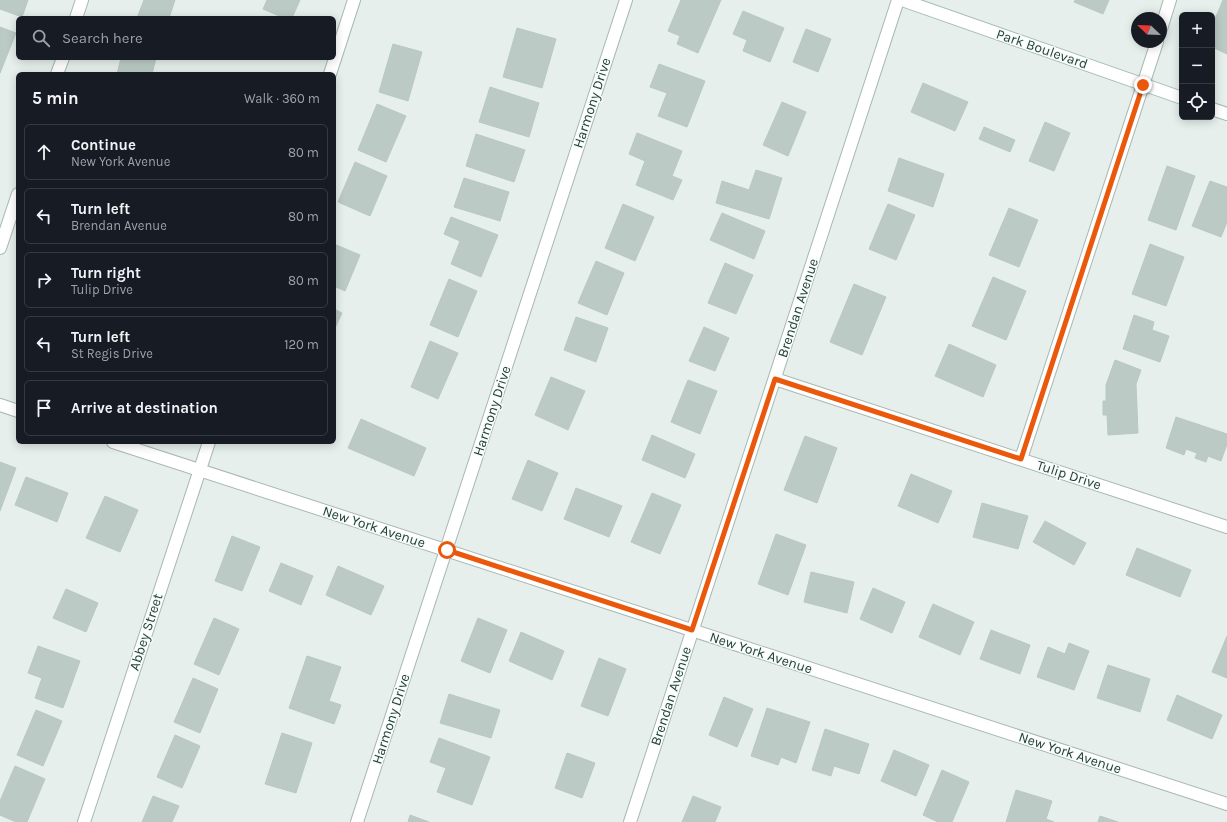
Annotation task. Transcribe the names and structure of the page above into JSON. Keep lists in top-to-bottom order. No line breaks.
{"streets":{"street":["Park Boulevard","Harmony Drive","Brendan Avenue","Tulip Drive","New York Avenue","Abbey Street"]},"crossings":[["Harmony Drive","New York Avenue"],["Brendan Avenue","Tulip Drive"],["Brendan Avenue","New York Avenue"],["New York Avenue","Abbey Street"]],"north":"top left","page":{"map_buttons":["+","−"],"search":"Search here","heading":["5 min","Walk · 360 m"],"list":[["Continue","New York Avenue","80 m"],["Turn left","Brendan Avenue","80 m"],["Turn right","Tulip Drive","80 m"],["Turn left","St Regis Drive","120 m"],"Arrive at destination"]}}
